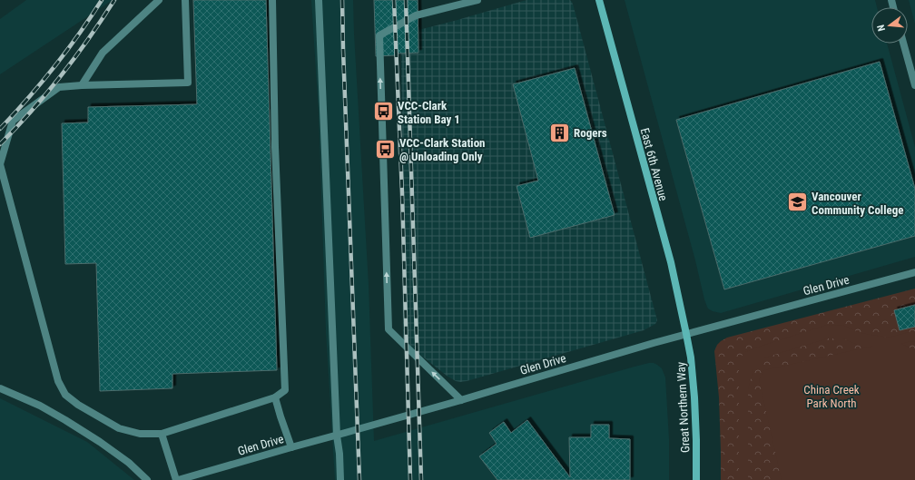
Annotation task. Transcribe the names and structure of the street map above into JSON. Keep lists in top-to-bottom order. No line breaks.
{"streets":{"main road":["East 6th Avenue","Great Northern Way"],"street":["Glen Drive"]},"crossings":[["East 6th Avenue","Glen Drive"],["East 6th Avenue","Great Northern Way"],["Glen Drive","Great Northern Way"]],"parks":["China Creek Park North"],"places":{"bus stop":["VCC-Clark Station Bay 1","VCC-Clark Station @ Unloading Only"],"building":["Rogers"],"school or university":["Vancouver Community College"]},"north":"left"}
